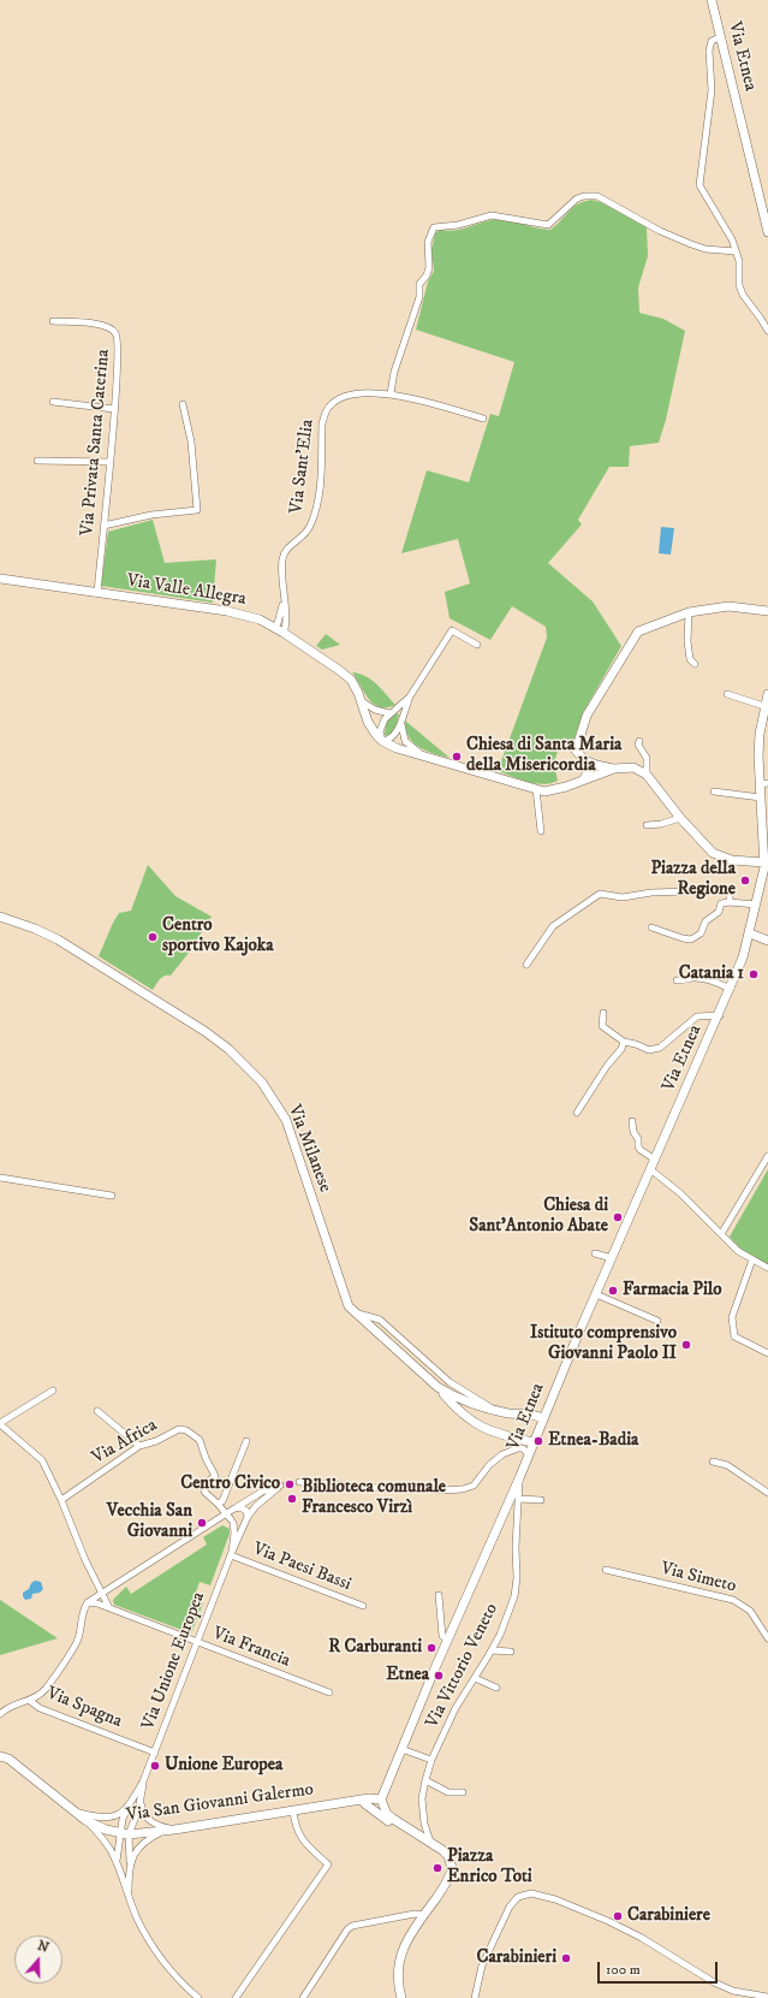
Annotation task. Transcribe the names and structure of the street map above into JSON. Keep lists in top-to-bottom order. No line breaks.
{"streets":{"main road":["Via Etnea","Via Valle Allegra","Via Milanese","Via San Giovanni Galermo"],"street":["Via Privata Santa Caterina","Via Sant'Elia","Via Africa","Via Paesi Bassi","Via Simeto","Via Francia","Via Unione Europea","Via Vittorio Veneto","Via Spagna"]},"crossings":[["Via Etnea","Via Milanese"],["Via Etnea","Via Vittorio Veneto"],["Via Etnea","Via San Giovanni Galermo"],["Via Privata Santa Caterina","Via Valle Allegra"],["Via Paesi Bassi","Via Unione Europea"],["Via Francia","Via Unione Europea"],["Via Unione Europea","Via Spagna"]],"places":["Chiesa di Santa Maria della Misericordia","Piazza della Regione","Centro sportivo Kajoka","Catania 1","Chiesa di Sant'Antonio Abate","Farmacia Pilo","Istituto comprensivo Giovanni Paolo II","Etnea-Badia","Centro Civico","Biblioteca comunale Francesco Virzì","Vecchia San Giovanni","R Carburanti","Etnea","Unione Europea","Piazza Enrico Toti","Carabiniere","Carabinieri"],"scale_bar":"100 m","north":"top"}
